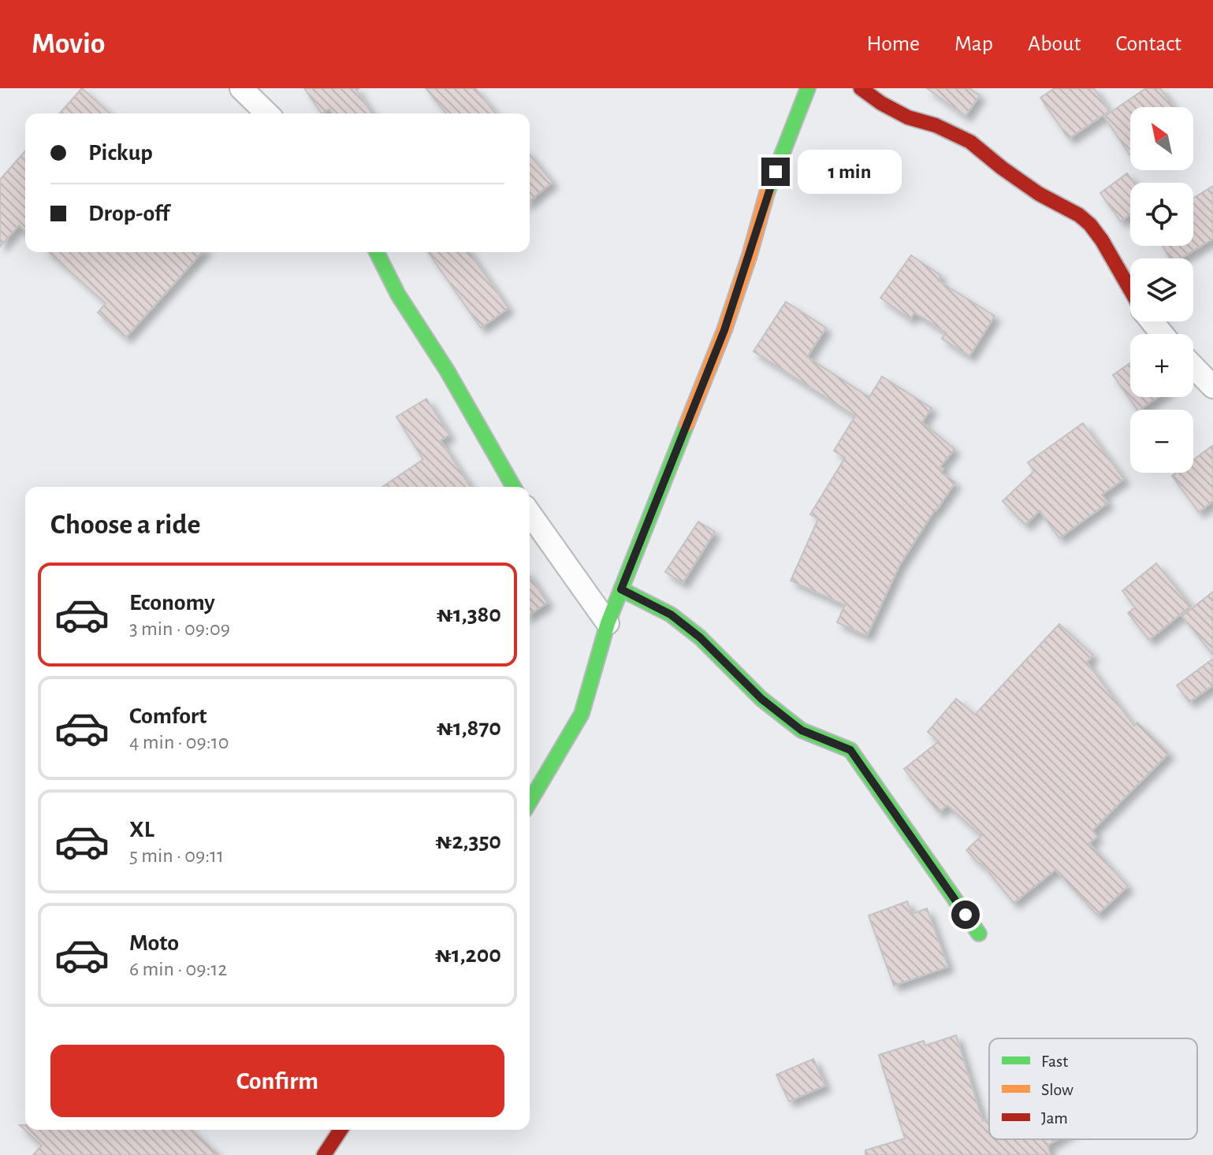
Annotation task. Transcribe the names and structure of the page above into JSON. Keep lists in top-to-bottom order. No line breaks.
{"legend":["Fast","Slow","Jam"],"north":"top left","page":{"header":"Movio","nav":["Home","Map","About","Contact"],"map_buttons":["+","−"],"banner":["Pickup","Drop-off"],"bubble":"1 min","heading":"Choose a ride","list":[{"name":"Economy","note":"3 min · 09:09","value":"₦1,380"},{"name":"Comfort","note":"4 min · 09:10","value":"₦1,870"},{"name":"XL","note":"5 min · 09:11","value":"₦2,350"},{"name":"Moto","note":"6 min · 09:12","value":"₦1,200"}],"buttons":"Confirm"}}
